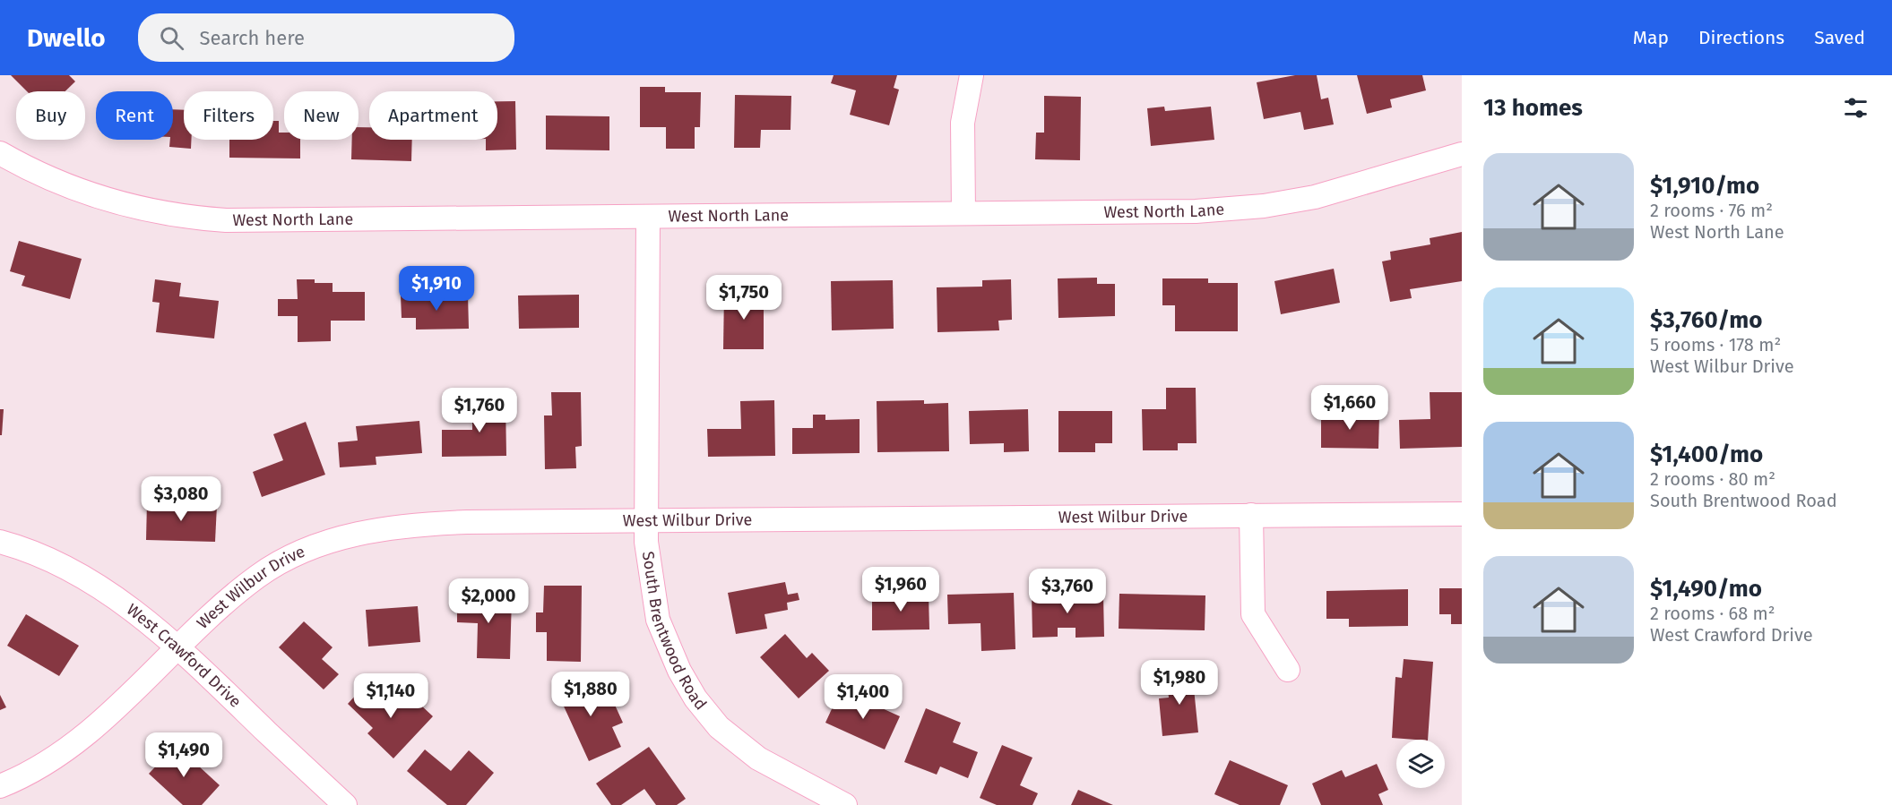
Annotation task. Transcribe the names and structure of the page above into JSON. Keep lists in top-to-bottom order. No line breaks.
{"streets":{"street":["West North Lane","West Wilbur Drive","South Brentwood Road","West Crawford Drive"]},"crossings":[["West North Lane","South Brentwood Road"],["West Wilbur Drive","South Brentwood Road"],["West Wilbur Drive","West Crawford Drive"]],"page":{"header":"Dwello","search":"Search here","nav":["Map","Directions","Saved"],"heading":"13 homes","chip":["Buy","Rent","Filters","New","Apartment"],"list":[{"name":"$1,910/mo","note":"2 rooms · 76 m² · West North Lane"},{"name":"$3,760/mo","note":"5 rooms · 178 m² · West Wilbur Drive"},{"name":"$1,400/mo","note":"2 rooms · 80 m² · South Brentwood Road"},{"name":"$1,490/mo","note":"2 rooms · 68 m² · West Crawford Drive"}],"price":["$1,910","$1,750","$1,660","$1,760","$3,080","$1,960","$3,760","$2,000","$1,980","$1,880","$1,140","$1,400","$1,490"]}}
